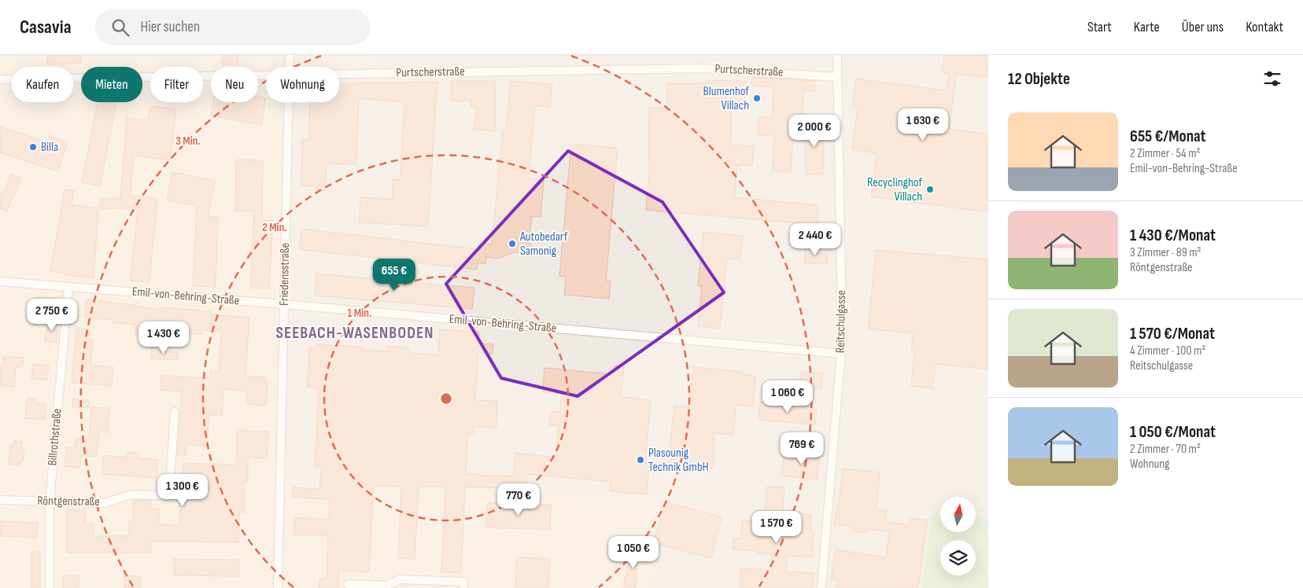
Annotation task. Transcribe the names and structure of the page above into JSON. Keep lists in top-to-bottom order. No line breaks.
{"streets":{"street":["Purtscherstraße","Friedensstraße","Emil-von-Behring-Straße","Reitschulgasse","Billrothstraße","Röntgenstraße"]},"crossings":[["Purtscherstraße","Reitschulgasse"],["Friedensstraße","Emil-von-Behring-Straße"],["Emil-von-Behring-Straße","Reitschulgasse"],["Emil-von-Behring-Straße","Billrothstraße"],["Billrothstraße","Röntgenstraße"]],"districts":["SEEBACH-WASENBODEN"],"places":["Blumenhof Villach","Billa","Recyclinghof Villach","Autobedarf Samonig","Plasounig Technik GmbH"],"north":"top","page":{"header":"Casavia","search":"Hier suchen","nav":["Start","Karte","Über uns","Kontakt"],"heading":"12 Objekte","chip":["Kaufen","Mieten","Filter","Neu","Wohnung"],"list":[{"name":"655 €/Monat","note":"2 Zimmer · 54 m² · Emil-von-Behring-Straße"},{"name":"1 430 €/Monat","note":"3 Zimmer · 89 m² · Röntgenstraße"},{"name":"1 570 €/Monat","note":"4 Zimmer · 100 m² · Reitschulgasse"},{"name":"1 050 €/Monat","note":"2 Zimmer · 70 m² · Wohnung"}],"price":["1 630 €","2 000 €","2 440 €","655 €","2 750 €","1 430 €","1 060 €","769 €","1 300 €","770 €","1 570 €","1 050 €"]},"rings":["3 Min.","2 Min.","1 Min."]}
